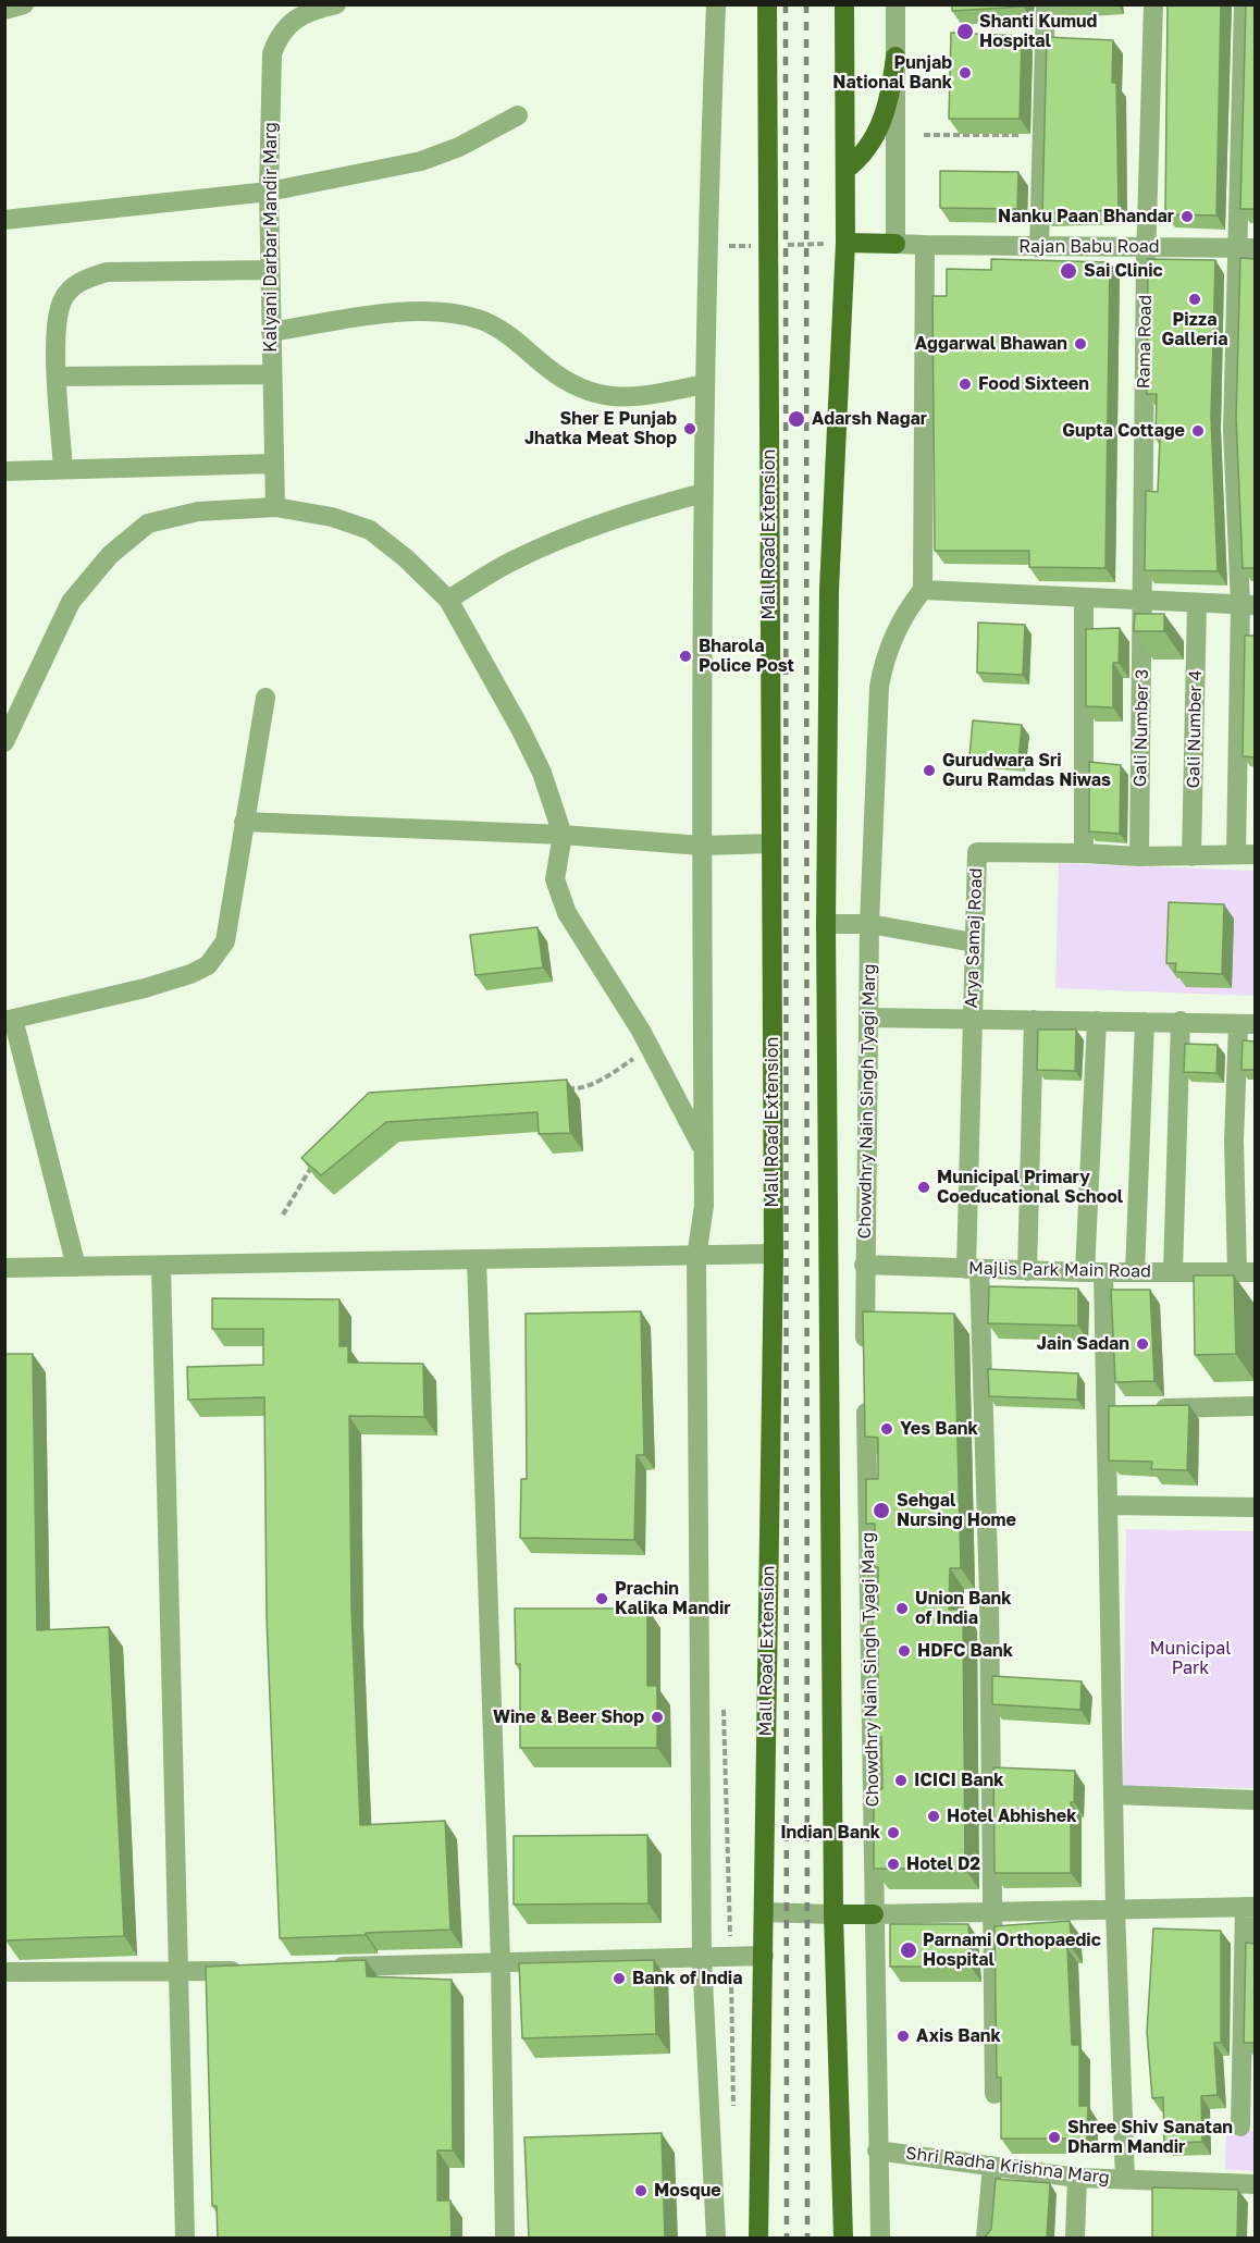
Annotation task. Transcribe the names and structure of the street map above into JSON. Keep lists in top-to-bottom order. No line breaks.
{"streets":{"main road":["Mall Road Extension"],"street":["Kalyani Darbar Mandir Marg","Rajan Babu Road","Rama Road","Gali Number 3","Gali Number 4","Arya Samaj Road","Chowdhry Nain Singh Tyagi Marg","Majlis Park Main Road","Shri Radha Krishna Marg"]},"crossings":[["Rajan Babu Road","Rama Road"],["Rama Road","Gali Number 3"],["Gali Number 3","Arya Samaj Road"],["Gali Number 4","Arya Samaj Road"],["Chowdhry Nain Singh Tyagi Marg","Majlis Park Main Road"],["Chowdhry Nain Singh Tyagi Marg","Shri Radha Krishna Marg"]],"parks":["Municipal Park"],"places":["Shanti Kumud Hospital","Punjab National Bank","Nanku Paan Bhandar","Sai Clinic","Pizza Galleria","Aggarwal Bhawan","Food Sixteen","Adarsh Nagar","Sher E Punjab Jhatka Meat Shop","Gupta Cottage","Bharola Police Post","Gurudwara Sri Guru Ramdas Niwas","Municipal Primary Coeducational School","Jain Sadan","Yes Bank","Sehgal Nursing Home","Prachin Kalika Mandir","Union Bank of India","HDFC Bank","Wine & Beer Shop","ICICI Bank","Hotel Abhishek","Indian Bank","Hotel D2","Parnami Orthopaedic Hospital","Bank of India","Axis Bank","Shree Shiv Sanatan Dharm Mandir","Mosque"]}
